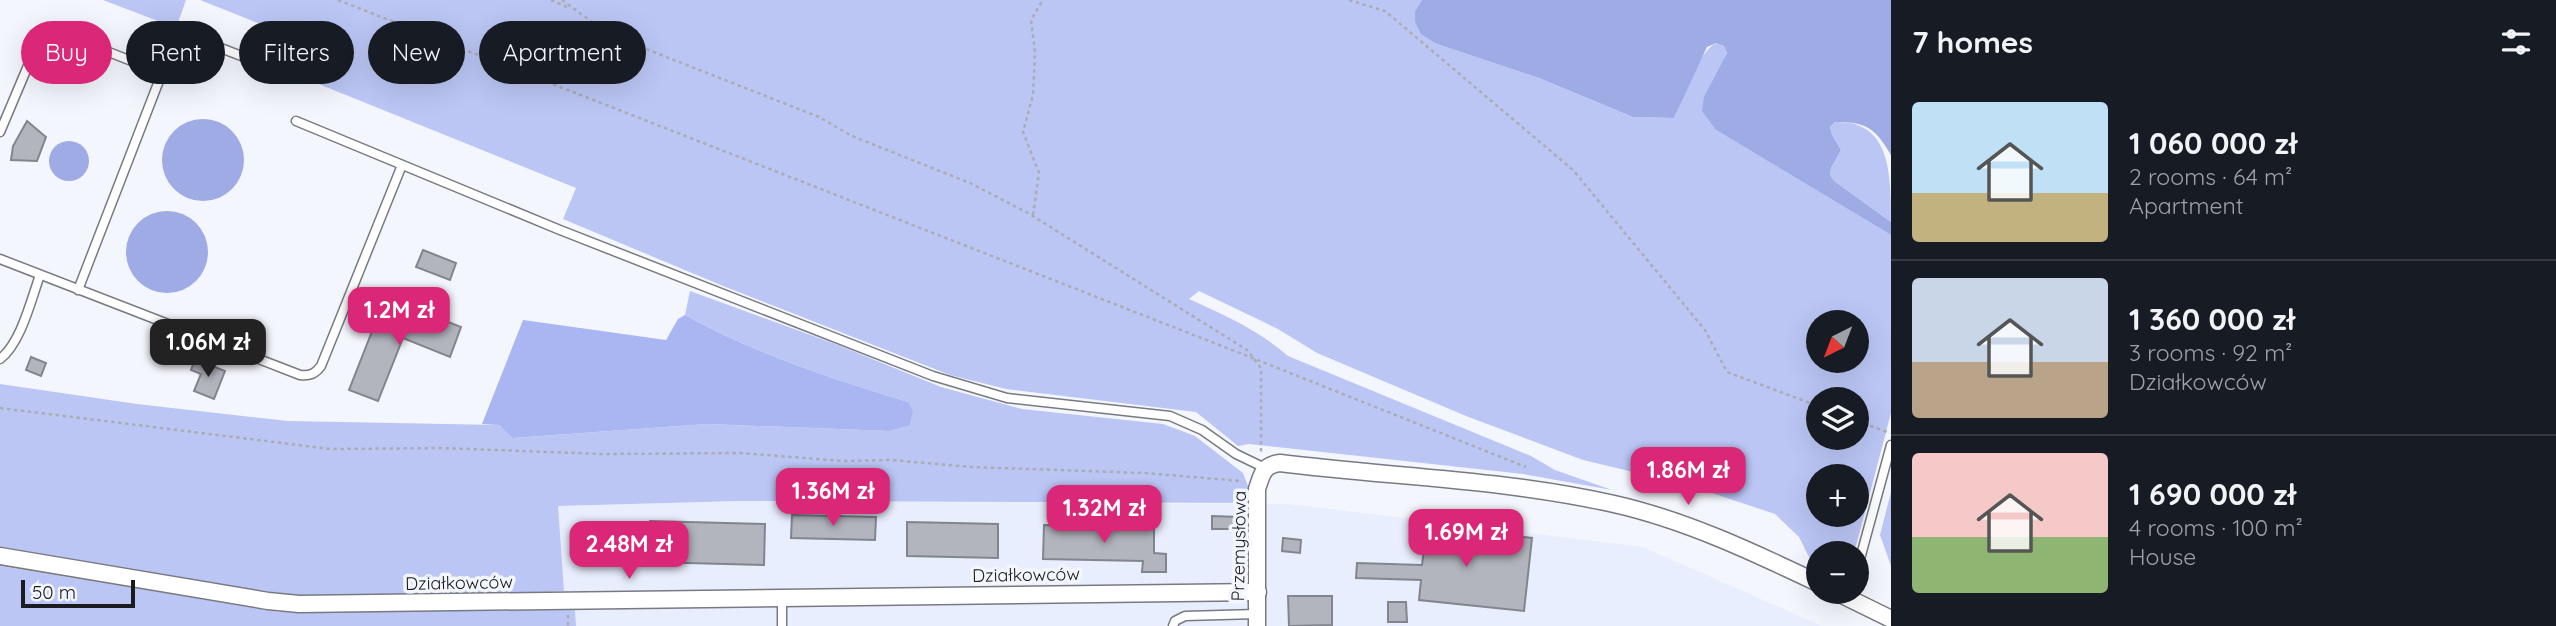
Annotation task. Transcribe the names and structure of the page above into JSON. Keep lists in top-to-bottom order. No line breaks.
{"streets":{"street":["Przemysłowa","Działkowców"]},"crossings":[["Przemysłowa","Działkowców"]],"scale_bar":"50 m","north":"bottom left","page":{"heading":"7 homes","chip":["Buy","Rent","Filters","New","Apartment"],"list":[{"name":"1 060 000 zł","note":"2 rooms · 64 m² · Apartment"},{"name":"1 360 000 zł","note":"3 rooms · 92 m² · Działkowców"},{"name":"1 690 000 zł","note":"4 rooms · 100 m² · House"}],"price":["1.2M zł","1.06M zł","1.86M zł","1.36M zł","1.32M zł","1.69M zł","2.48M zł"],"map_buttons":["+","−"],"scale":"50 m"}}
